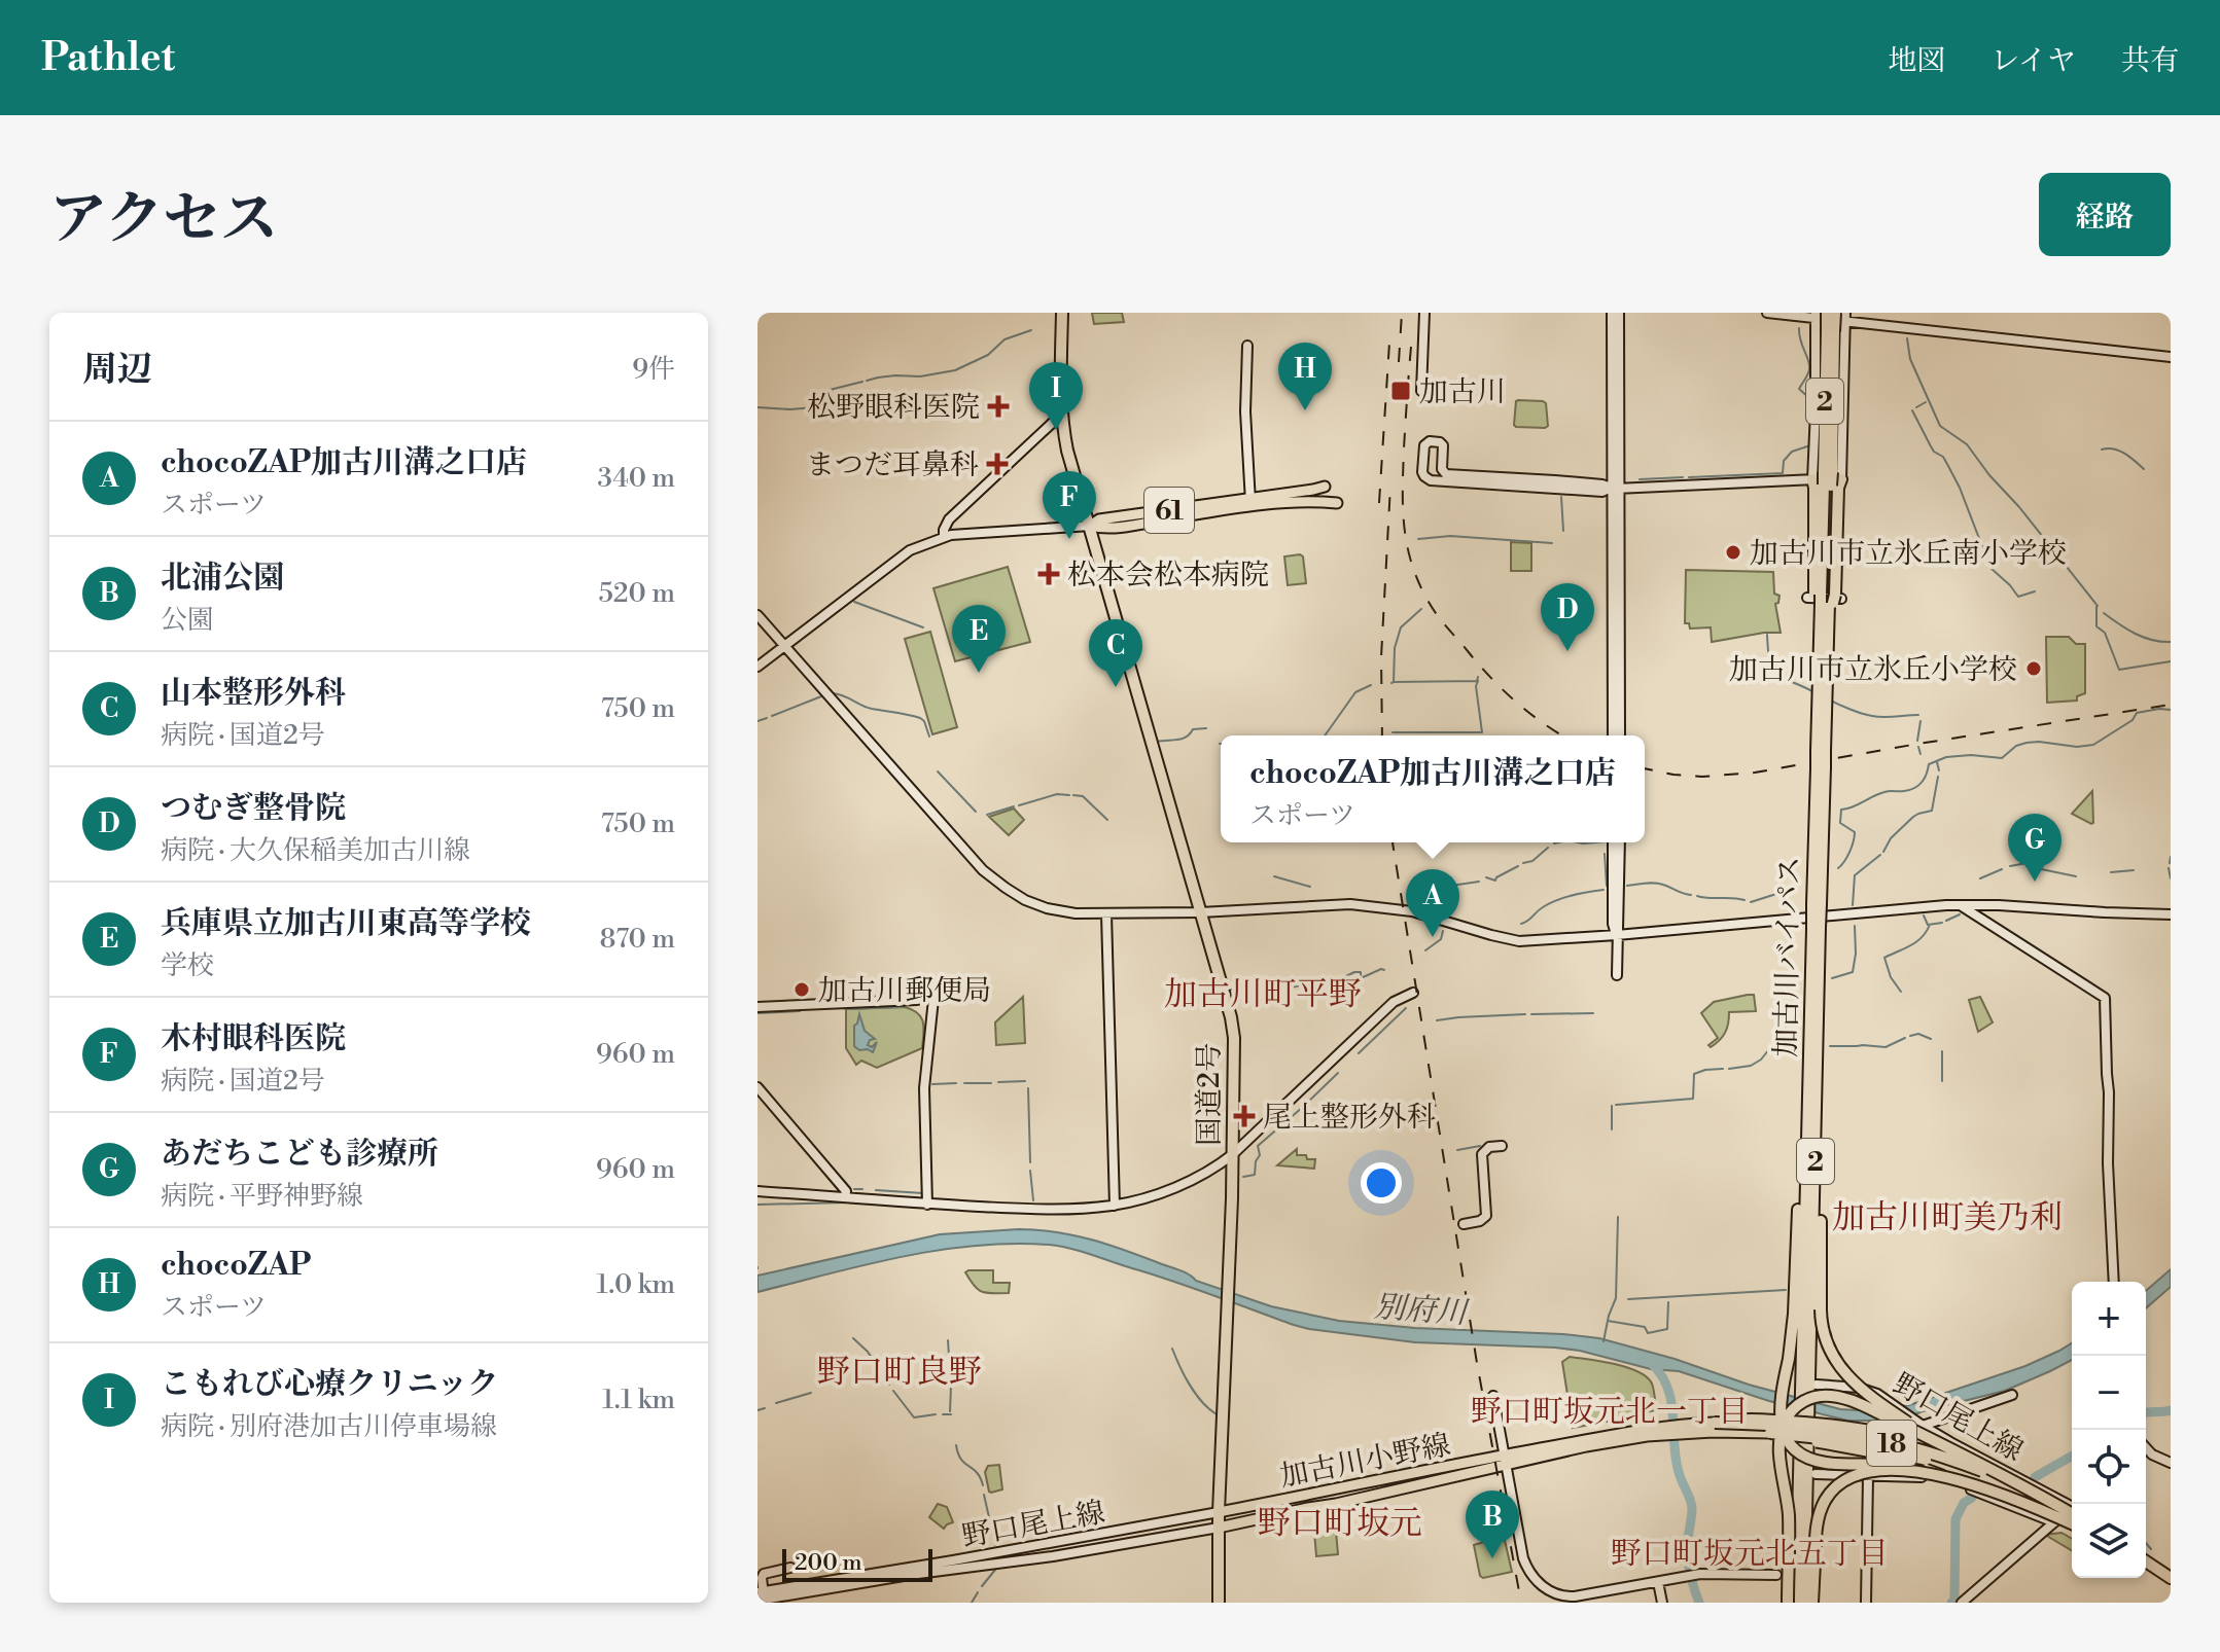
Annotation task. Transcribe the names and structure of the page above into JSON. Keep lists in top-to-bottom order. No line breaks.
{"streets":{"highway":["2","加古川バイパス","国道2号","18"],"main road":["61","加古川小野線"],"street":["野口尾上線"]},"crossings":[["61","国道2号"],["加古川バイパス","野口尾上線"],["国道2号","野口尾上線"],["国道2号","加古川小野線"],["野口尾上線","18"],["野口尾上線","加古川小野線"],["18","加古川小野線"]],"districts":["加古川町平野","加古川町美乃利","野口町良野","野口町坂元北一丁目","野口町坂元","野口町坂元北五丁目"],"water":["別府川"],"places":{"transit":["加古川"],"health":["松野眼科医院","まつだ耳鼻科","松本会松本病院","尾上整形外科"],"other":["加古川市立氷丘南小学校","加古川市立氷丘小学校","加古川郵便局"]},"scale_bar":"200 m","page":{"header":"Pathlet","nav":["地図","レイヤ","共有"],"title":"アクセス","buttons":"経路","heading":["周辺","9件"],"pins":["H","I","F","D","E","C","G","A","B"],"list":[{"mark":"A","name":"chocoZAP加古川溝之口店","note":"スポーツ","value":"340 m"},{"mark":"B","name":"北浦公園","note":"公園","value":"520 m"},{"mark":"C","name":"山本整形外科","note":"病院 · 国道2号","value":"750 m"},{"mark":"D","name":"つむぎ整骨院","note":"病院 · 大久保稲美加古川線","value":"750 m"},{"mark":"E","name":"兵庫県立加古川東高等学校","note":"学校","value":"870 m"},{"mark":"F","name":"木村眼科医院","note":"病院 · 国道2号","value":"960 m"},{"mark":"G","name":"あだちこども診療所","note":"病院 · 平野神野線","value":"960 m"},{"mark":"H","name":"chocoZAP","note":"スポーツ","value":"1.0 km"},{"mark":"I","name":"こもれび心療クリニック","note":"病院 · 別府港加古川停車場線","value":"1.1 km"}],"popup":["chocoZAP加古川溝之口店","スポーツ"],"map_buttons":["+","−"],"scale":"200 m"}}
